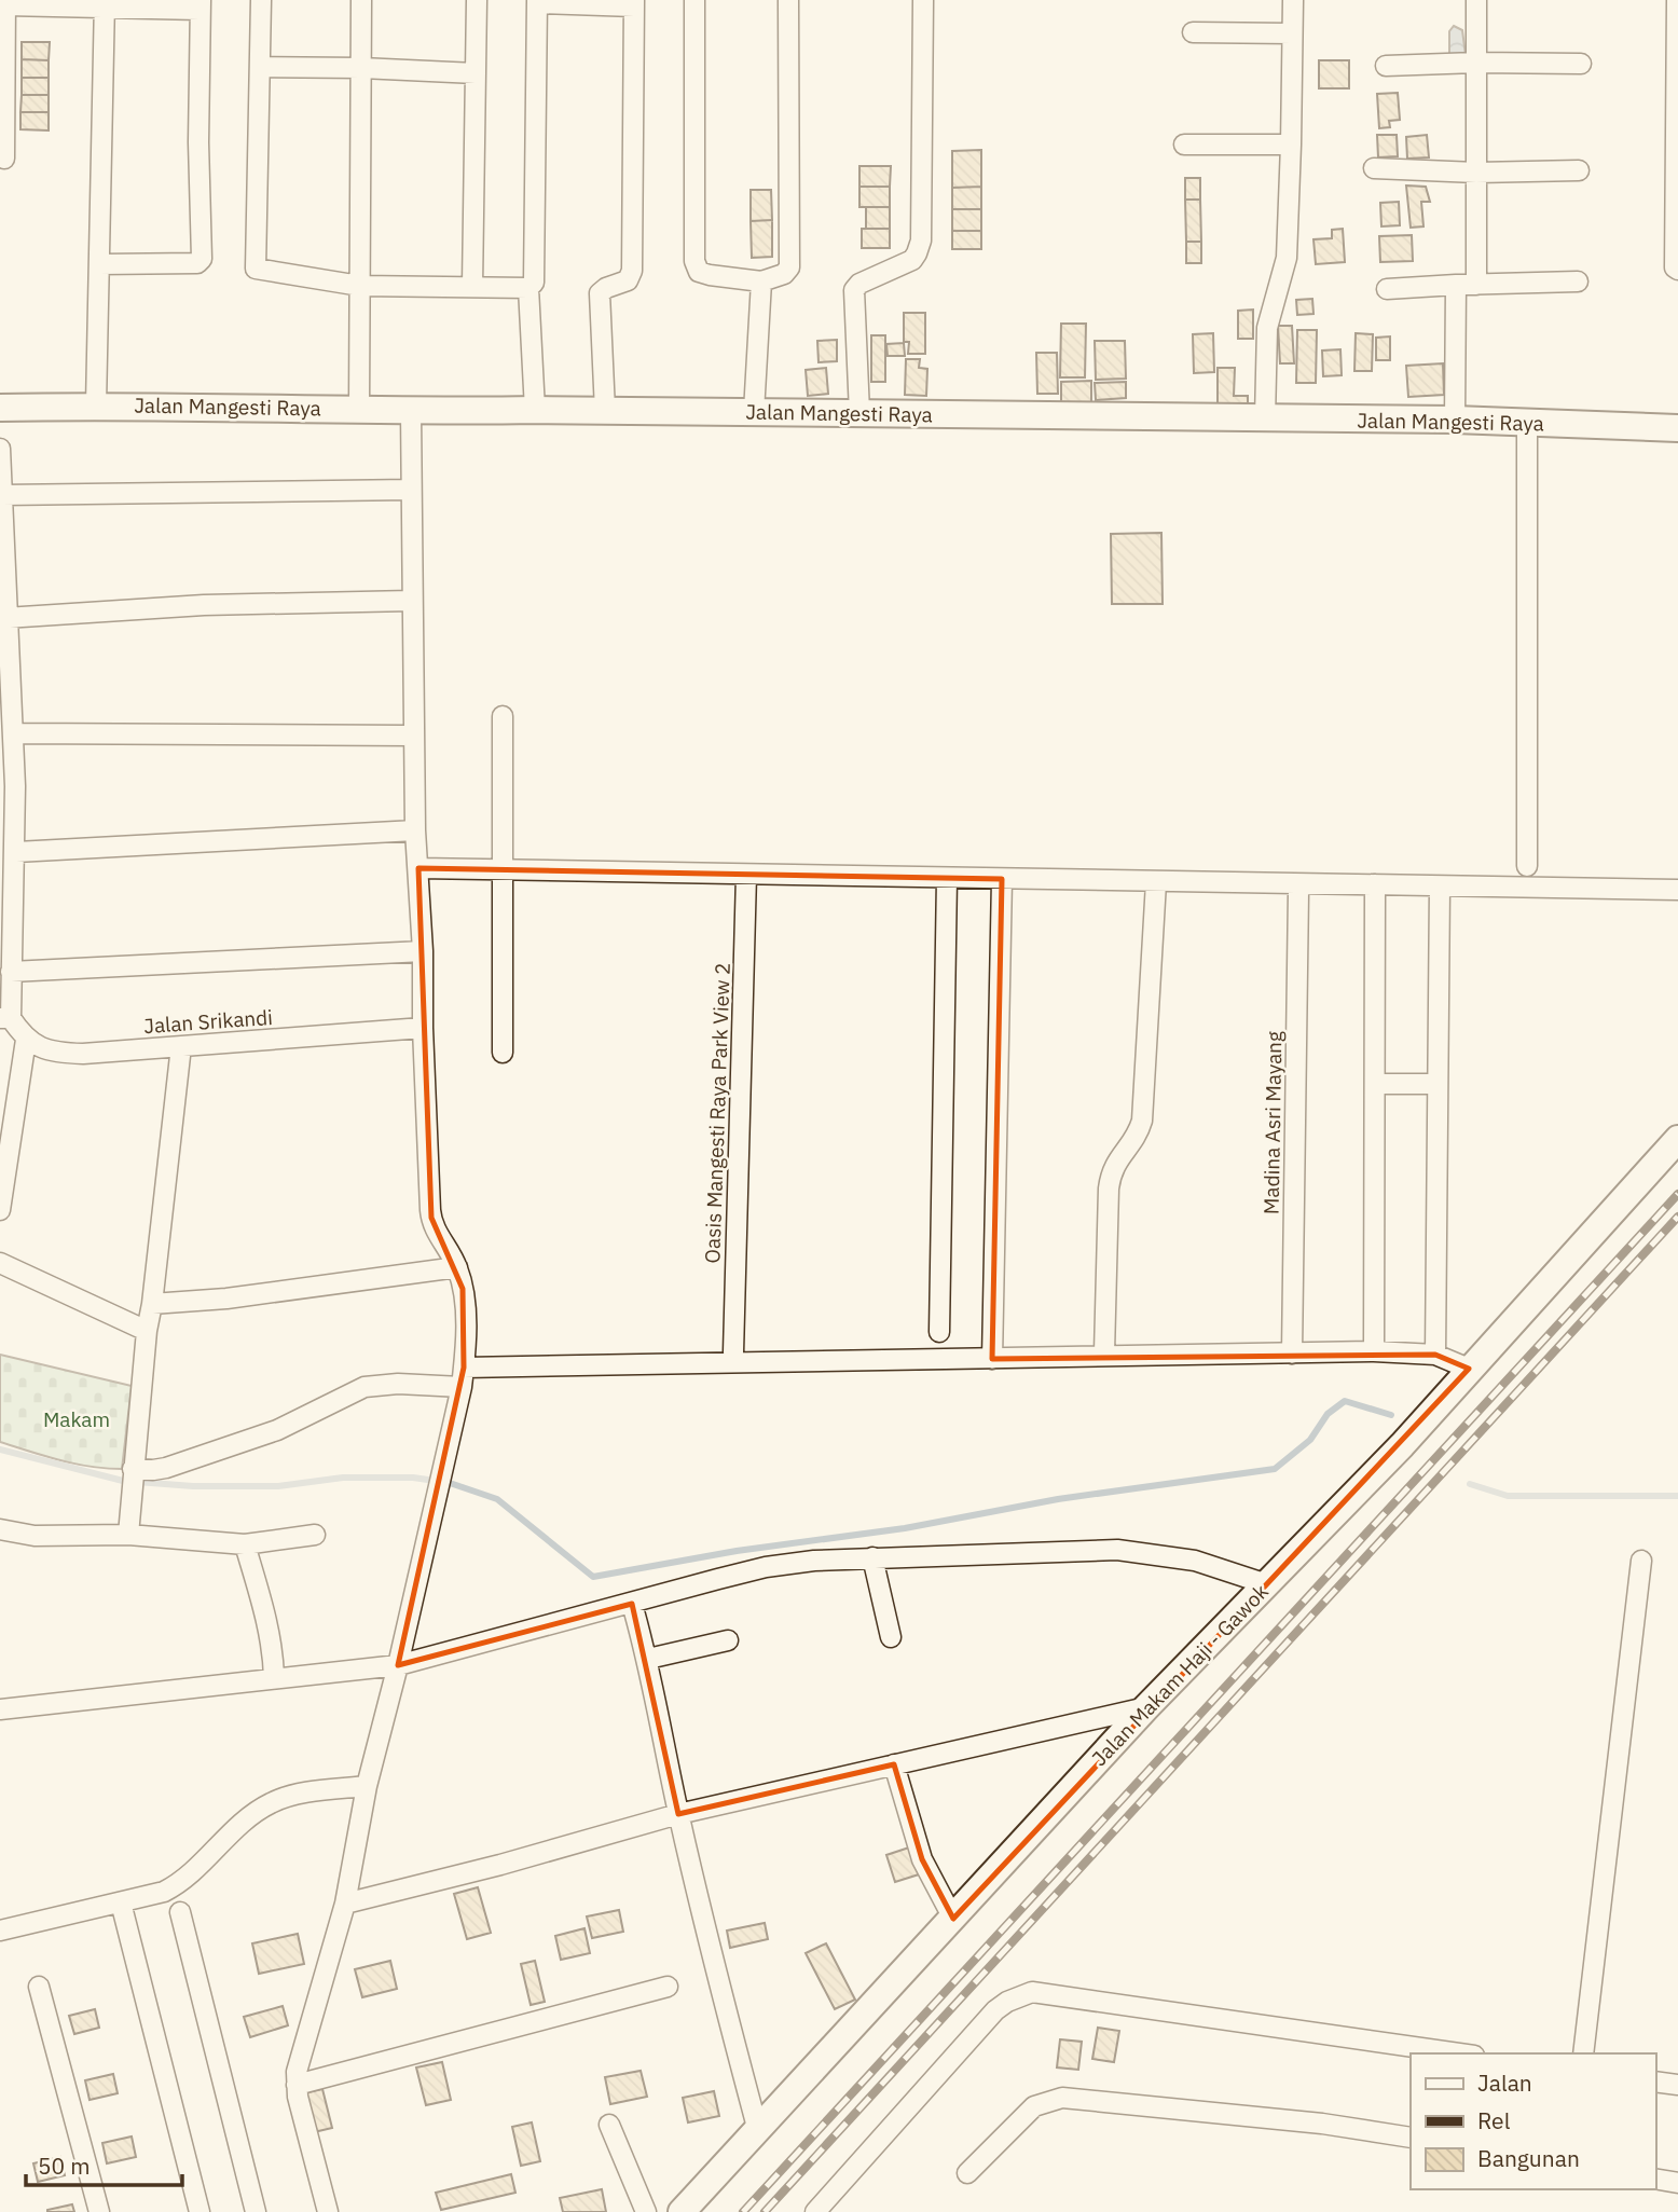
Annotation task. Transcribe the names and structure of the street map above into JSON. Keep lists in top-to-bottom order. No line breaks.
{"streets":{"street":["Jalan Mangesti Raya","Jalan Srikandi","Oasis Mangesti Raya Park View 2","Madina Asri Mayang","Jalan Makam Haji - Gawok"]},"parks":["Makam"],"legend":["Jalan","Rel","Bangunan"],"scale_bar":"50 m"}
